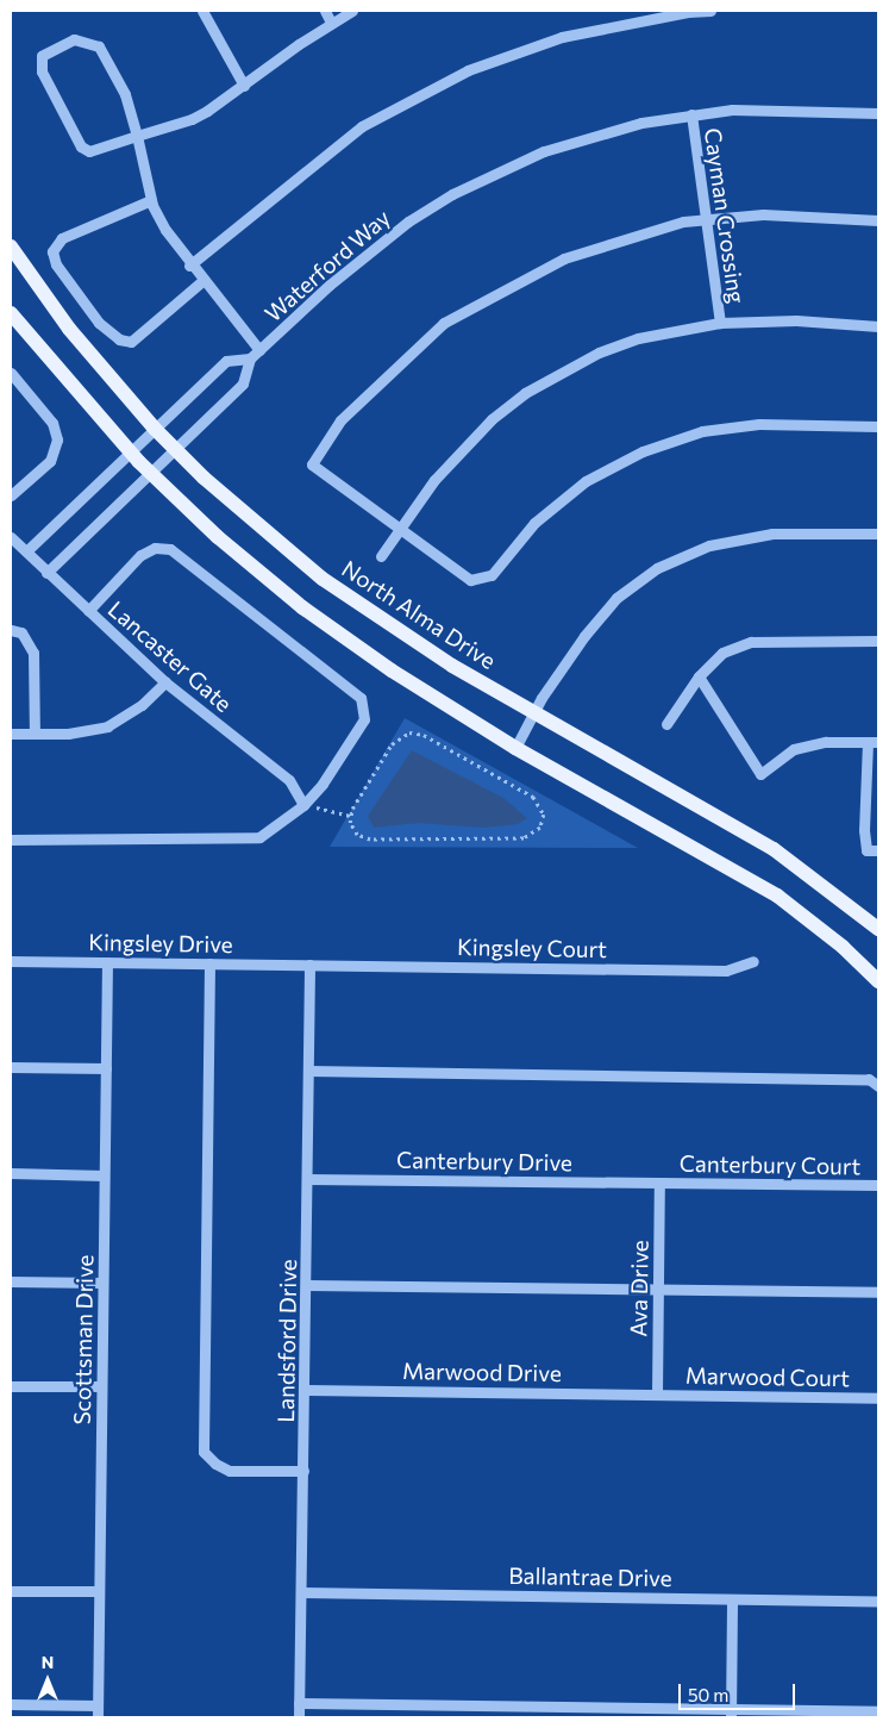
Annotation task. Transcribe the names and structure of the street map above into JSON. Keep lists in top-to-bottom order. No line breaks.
{"streets":{"main road":["North Alma Drive"],"street":["Cayman Crossing","Waterford Way","Lancaster Gate","Kingsley Drive","Kingsley Court","Canterbury Drive","Canterbury Court","Ava Drive","Scottsman Drive","Landsford Drive","Marwood Drive","Marwood Court","Ballantrae Drive"]},"crossings":[["Cayman Crossing","Waterford Way"],["Waterford Way","North Alma Drive"],["Waterford Way","Lancaster Gate"],["Kingsley Drive","Kingsley Court"],["Kingsley Drive","Scottsman Drive"],["Kingsley Drive","Landsford Drive"],["Kingsley Court","Landsford Drive"],["Canterbury Drive","Canterbury Court"],["Canterbury Drive","Ava Drive"],["Canterbury Drive","Landsford Drive"],["Canterbury Court","Ava Drive"],["Ava Drive","Marwood Drive"],["Ava Drive","Marwood Court"],["Landsford Drive","Marwood Drive"],["Landsford Drive","Ballantrae Drive"],["Marwood Drive","Marwood Court"]],"scale_bar":"50 m","north":"top"}
